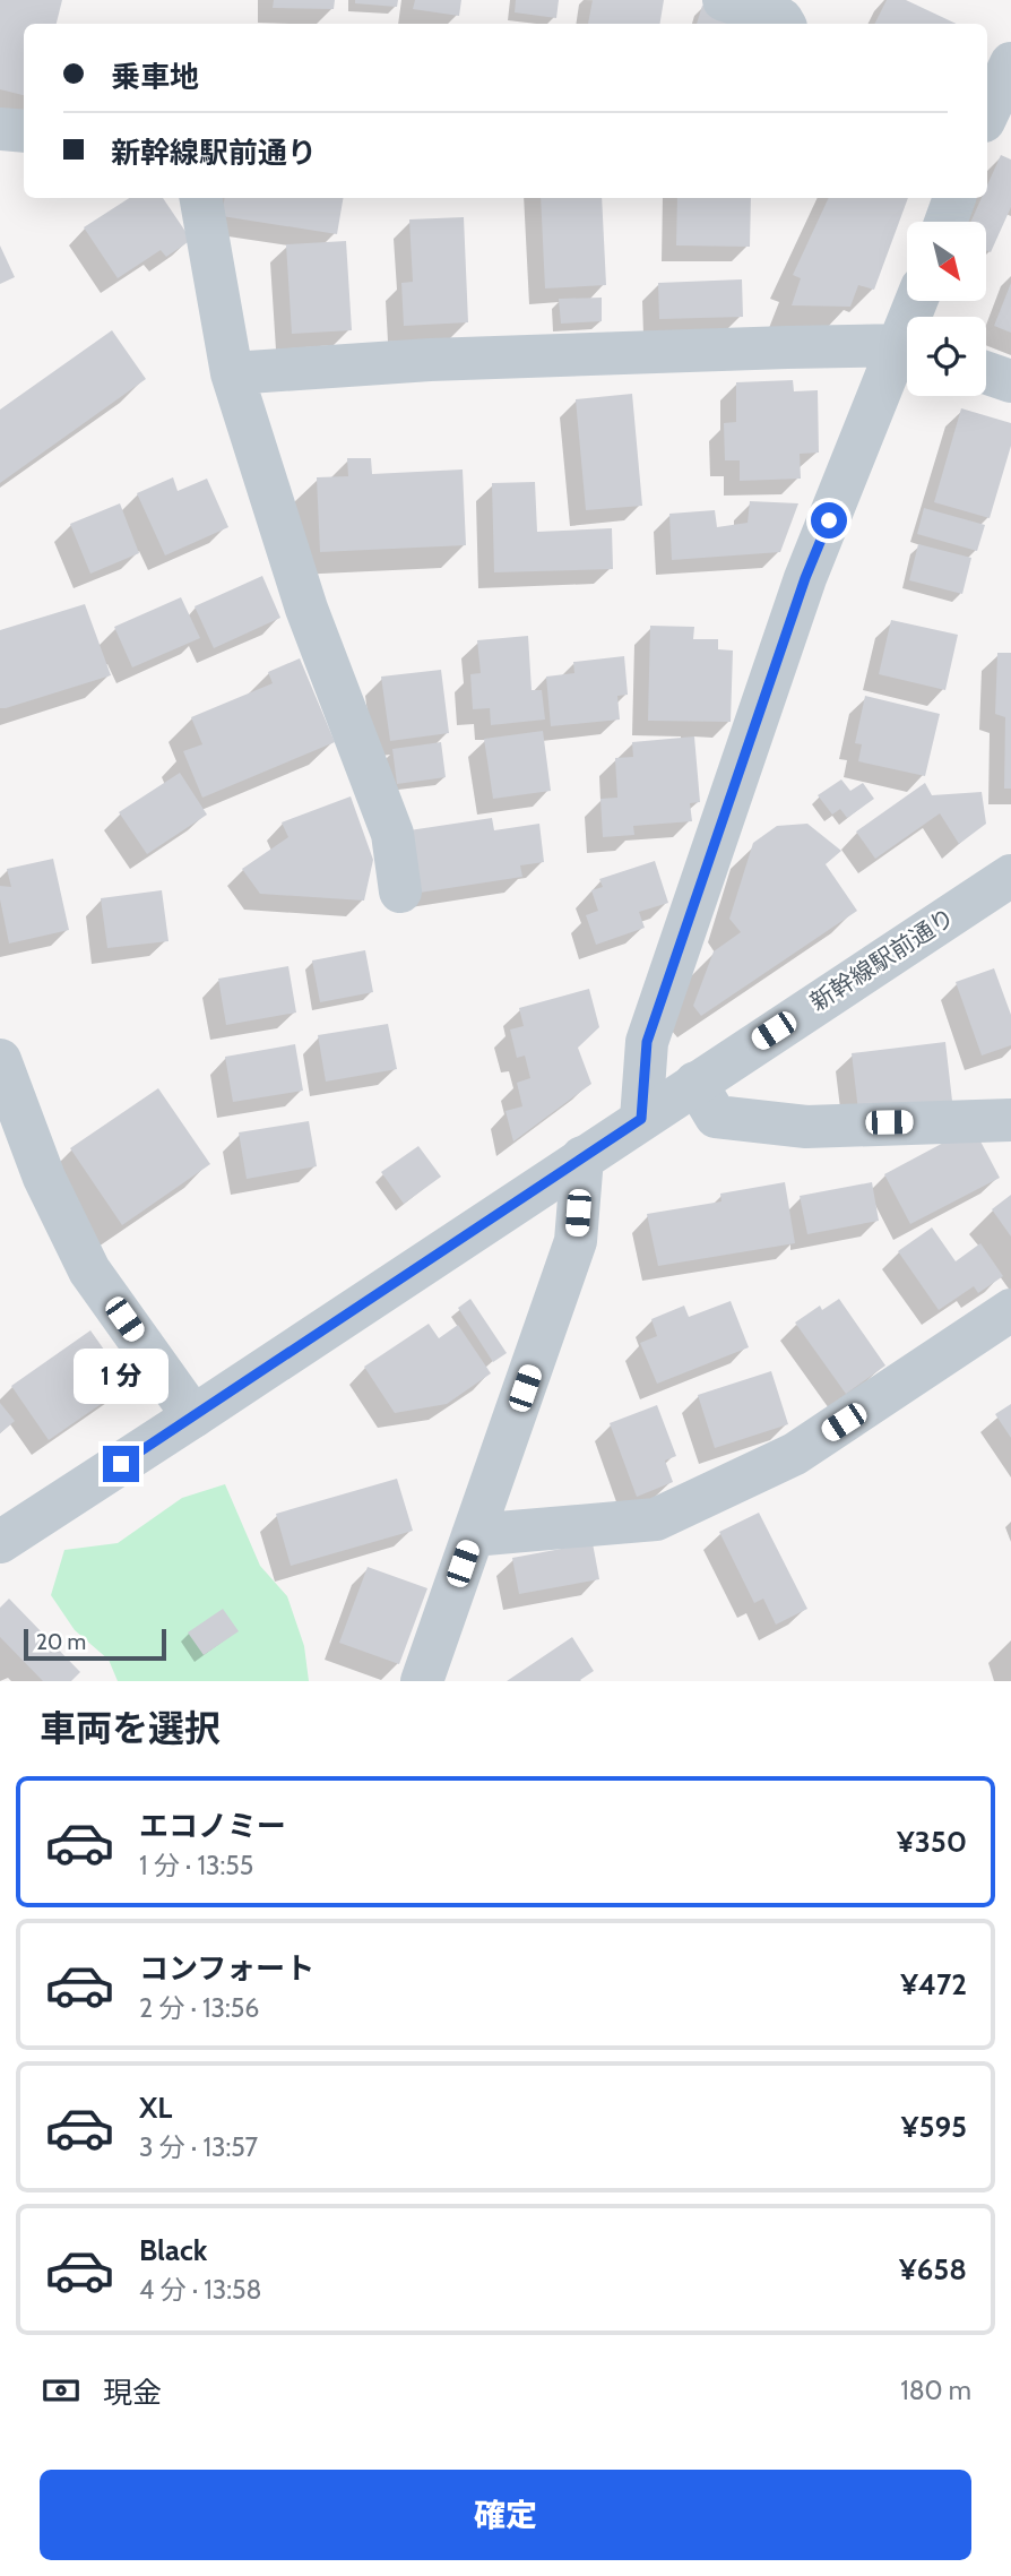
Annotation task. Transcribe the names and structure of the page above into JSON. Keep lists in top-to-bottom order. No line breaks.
{"streets":{"street":["新幹線駅前通り"]},"scale_bar":"20 m","north":"bottom right","page":{"banner":["乗車地","新幹線駅前通り"],"bubble":"1 分","scale":"20 m","heading":"車両を選択","list":[{"name":"エコノミー","note":"1 分 · 13:55","value":"¥350"},{"name":"コンフォート","note":"2 分 · 13:56","value":"¥472"},{"name":"XL","note":"3 分 · 13:57","value":"¥595"},{"name":"Black","note":"4 分 · 13:58","value":"¥658"}],"pay":["現金","180 m"],"buttons":"確定"}}
